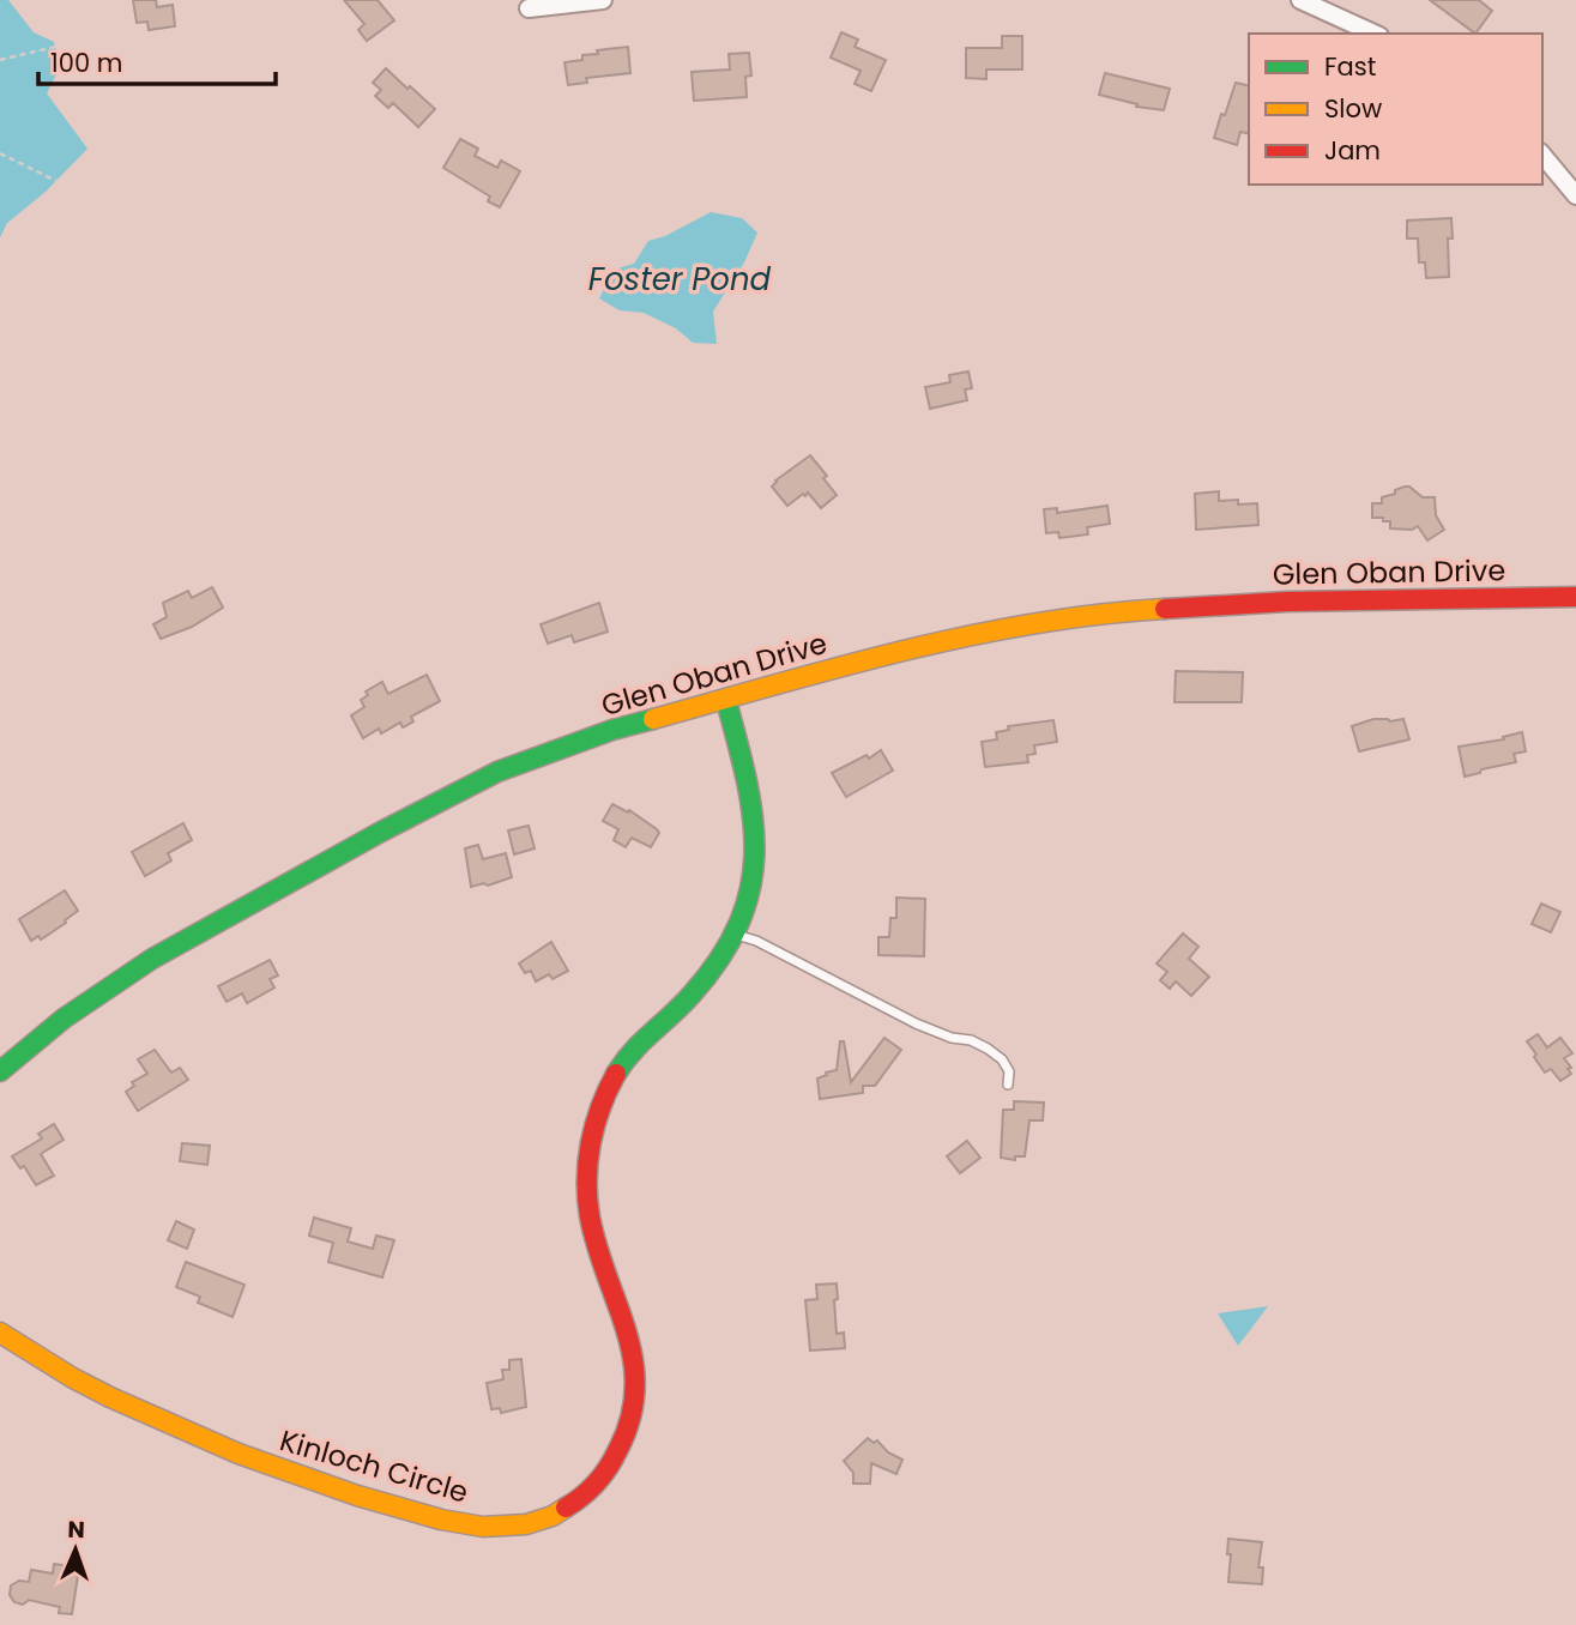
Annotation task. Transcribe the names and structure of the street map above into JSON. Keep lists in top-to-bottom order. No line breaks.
{"streets":{"street":["Glen Oban Drive","Kinloch Circle"]},"crossings":[["Glen Oban Drive","Kinloch Circle"]],"water":["Foster Pond"],"legend":["Fast","Slow","Jam"],"scale_bar":"100 m","north":"top"}
